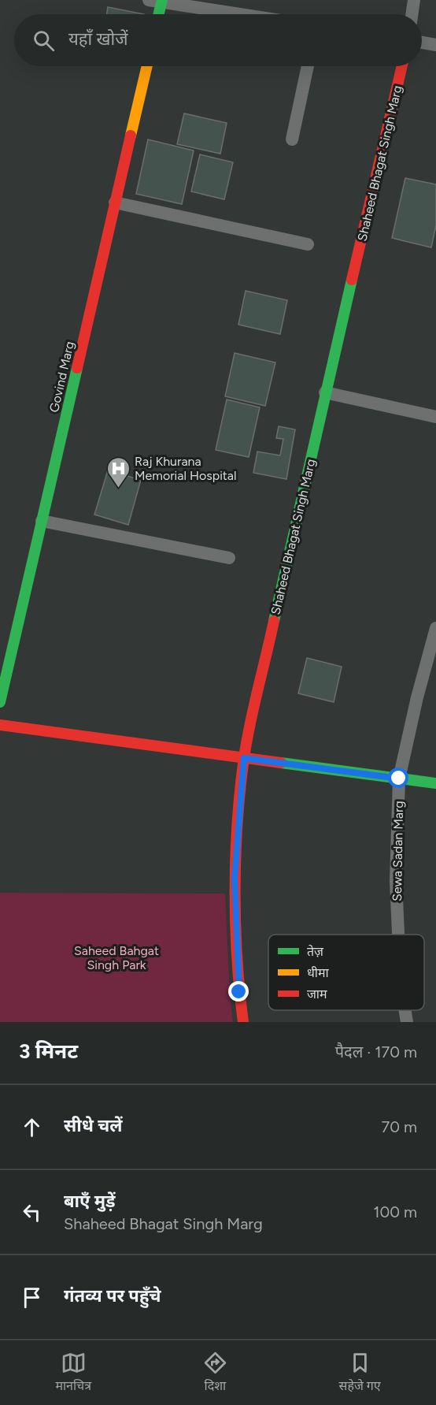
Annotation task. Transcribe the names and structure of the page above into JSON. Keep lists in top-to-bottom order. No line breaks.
{"streets":{"street":["Shaheed Bhagat Singh Marg","Govind Marg","Sewa Sadan Marg"]},"parks":["Saheed Bahgat Singh Park"],"places":{"hospital":["Raj Khurana Memorial Hospital"]},"legend":["तेज़","धीमा","जाम"],"page":{"search":"यहाँ खोजें","heading":["3 मिनट","पैदल · 170 m"],"list":[["सीधे चलें","70 m"],["बाएँ मुड़ें","Shaheed Bhagat Singh Marg","100 m"],"गंतव्य पर पहुँचे"],"nav":["मानचित्र","दिशा","सहेजे गए"]}}
